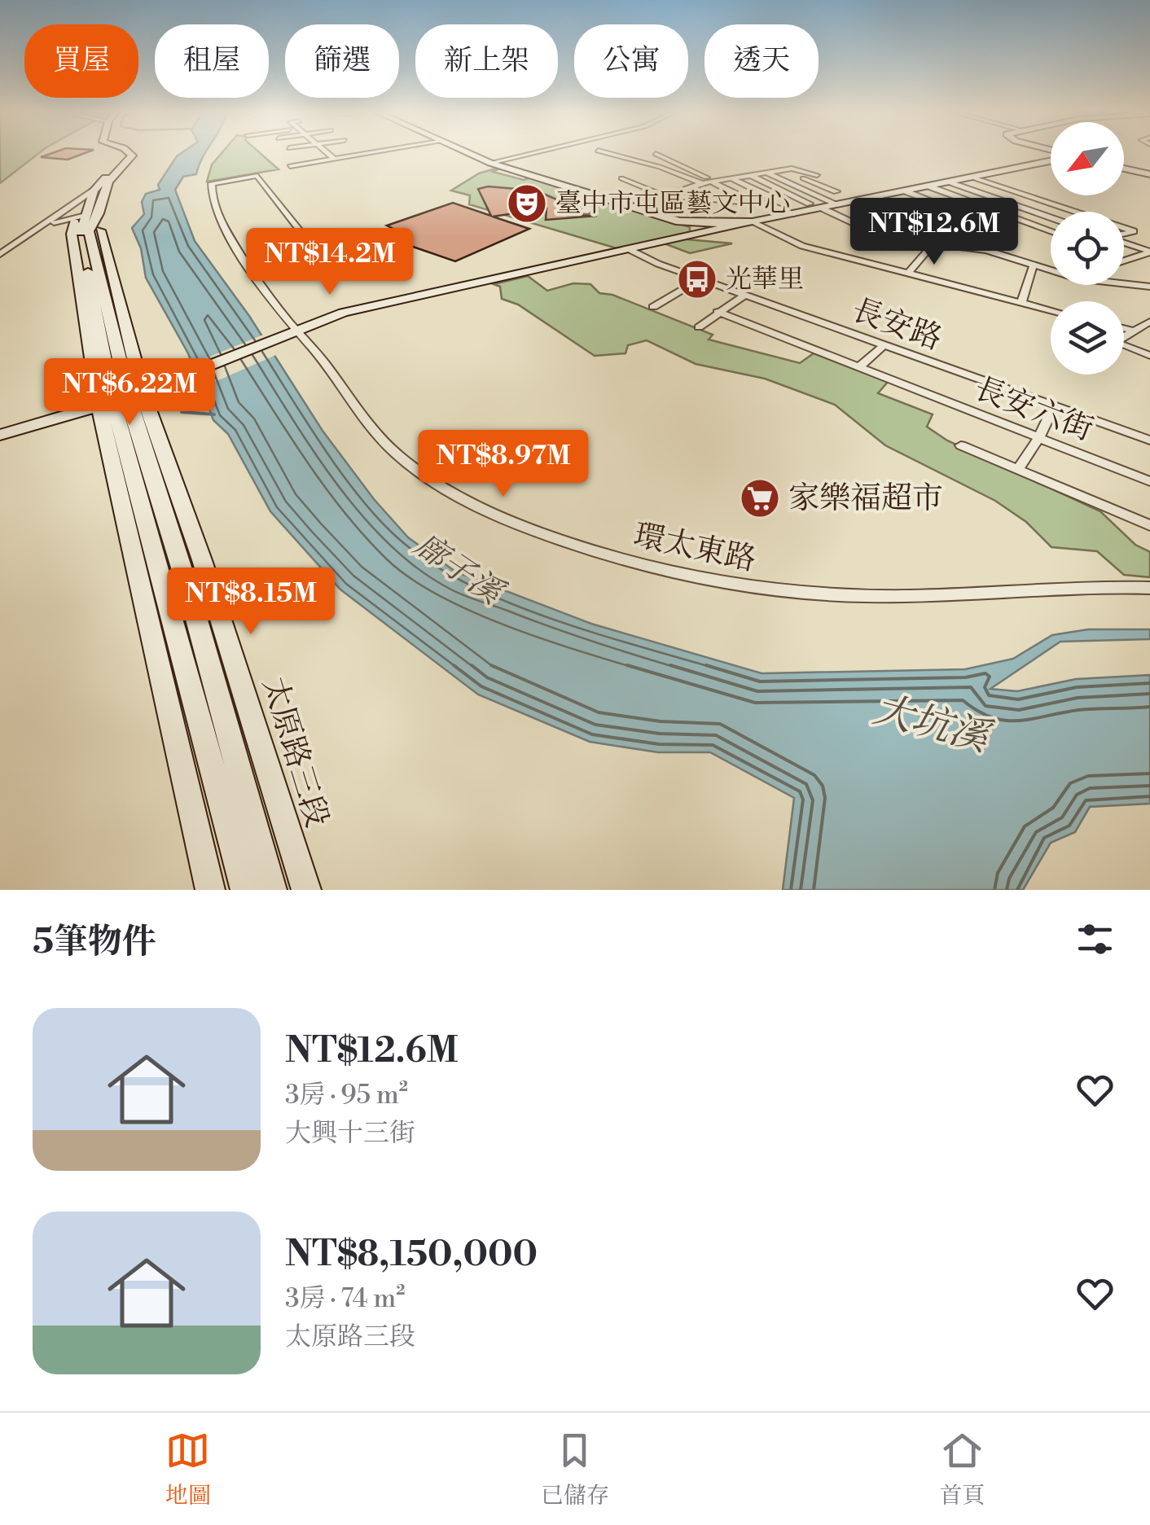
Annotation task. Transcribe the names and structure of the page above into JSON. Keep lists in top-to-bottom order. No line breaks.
{"streets":{"main road":["太原路三段"],"street":["長安路","長安六街","環太東路"]},"water":["廍子溪","大坑溪"],"places":{"theatre":["臺中市屯區藝文中心"],"bus stop":["光華里"],"supermarket":["家樂福超市"]},"north":"bottom left","page":{"chip":["買屋","租屋","篩選","新上架","公寓","透天"],"price":["NT$12.6M","NT$14.2M","NT$6.22M","NT$8.97M","NT$8.15M"],"heading":"5筆物件","list":[{"name":"NT$12.6M","note":"3房 · 95 m² · 大興十三街"},{"name":"NT$8,150,000","note":"3房 · 74 m² · 太原路三段"}],"tabs":["地圖","已儲存","首頁"]}}
